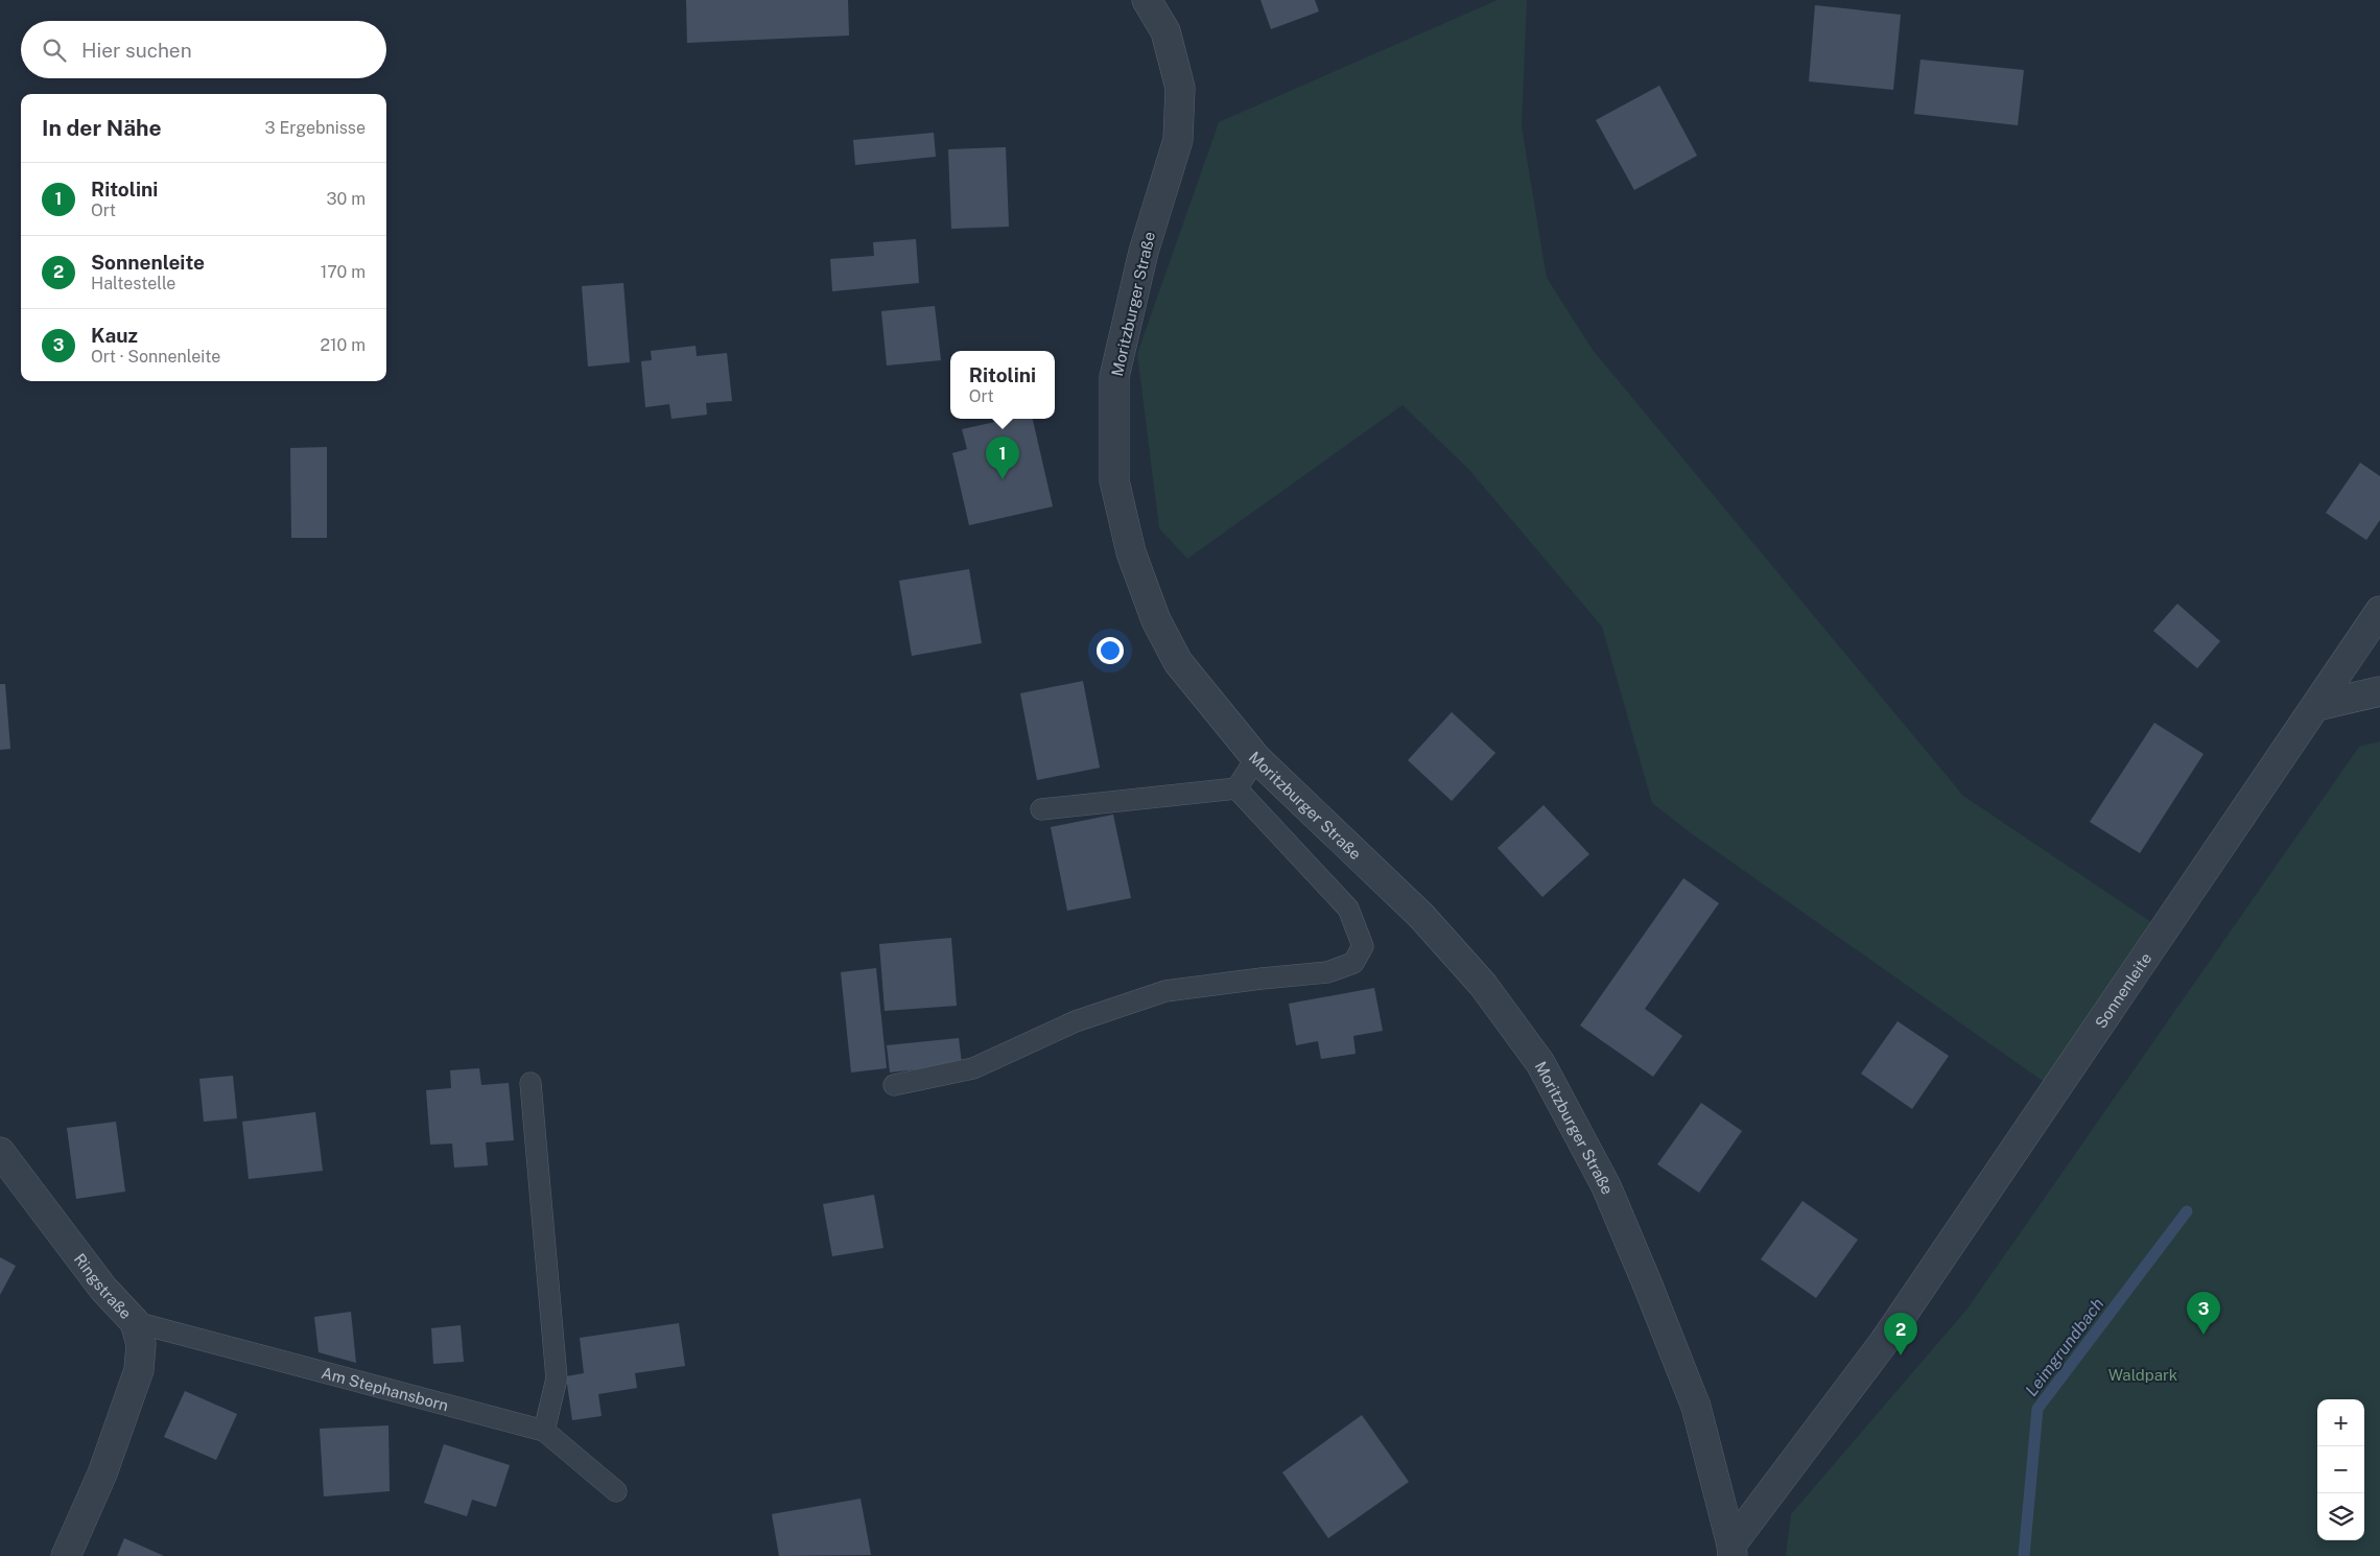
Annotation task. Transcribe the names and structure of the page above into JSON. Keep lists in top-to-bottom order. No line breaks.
{"streets":{"street":["Moritzburger Straße","Sonnenleite","Ringstraße"],"lane":["Am Stephansborn"]},"crossings":[["Moritzburger Straße","Sonnenleite"],["Ringstraße","Am Stephansborn"]],"water":["Leimgrundbach"],"parks":["Waldpark"],"page":{"search":"Hier suchen","heading":["In der Nähe","3 Ergebnisse"],"list":[{"mark":"1","name":"Ritolini","note":"Ort","value":"30 m"},{"mark":"2","name":"Sonnenleite","note":"Haltestelle","value":"170 m"},{"mark":"3","name":"Kauz","note":"Ort · Sonnenleite","value":"210 m"}],"popup":["Ritolini","Ort"],"pins":["1","3","2"],"map_buttons":["+","−"]}}
